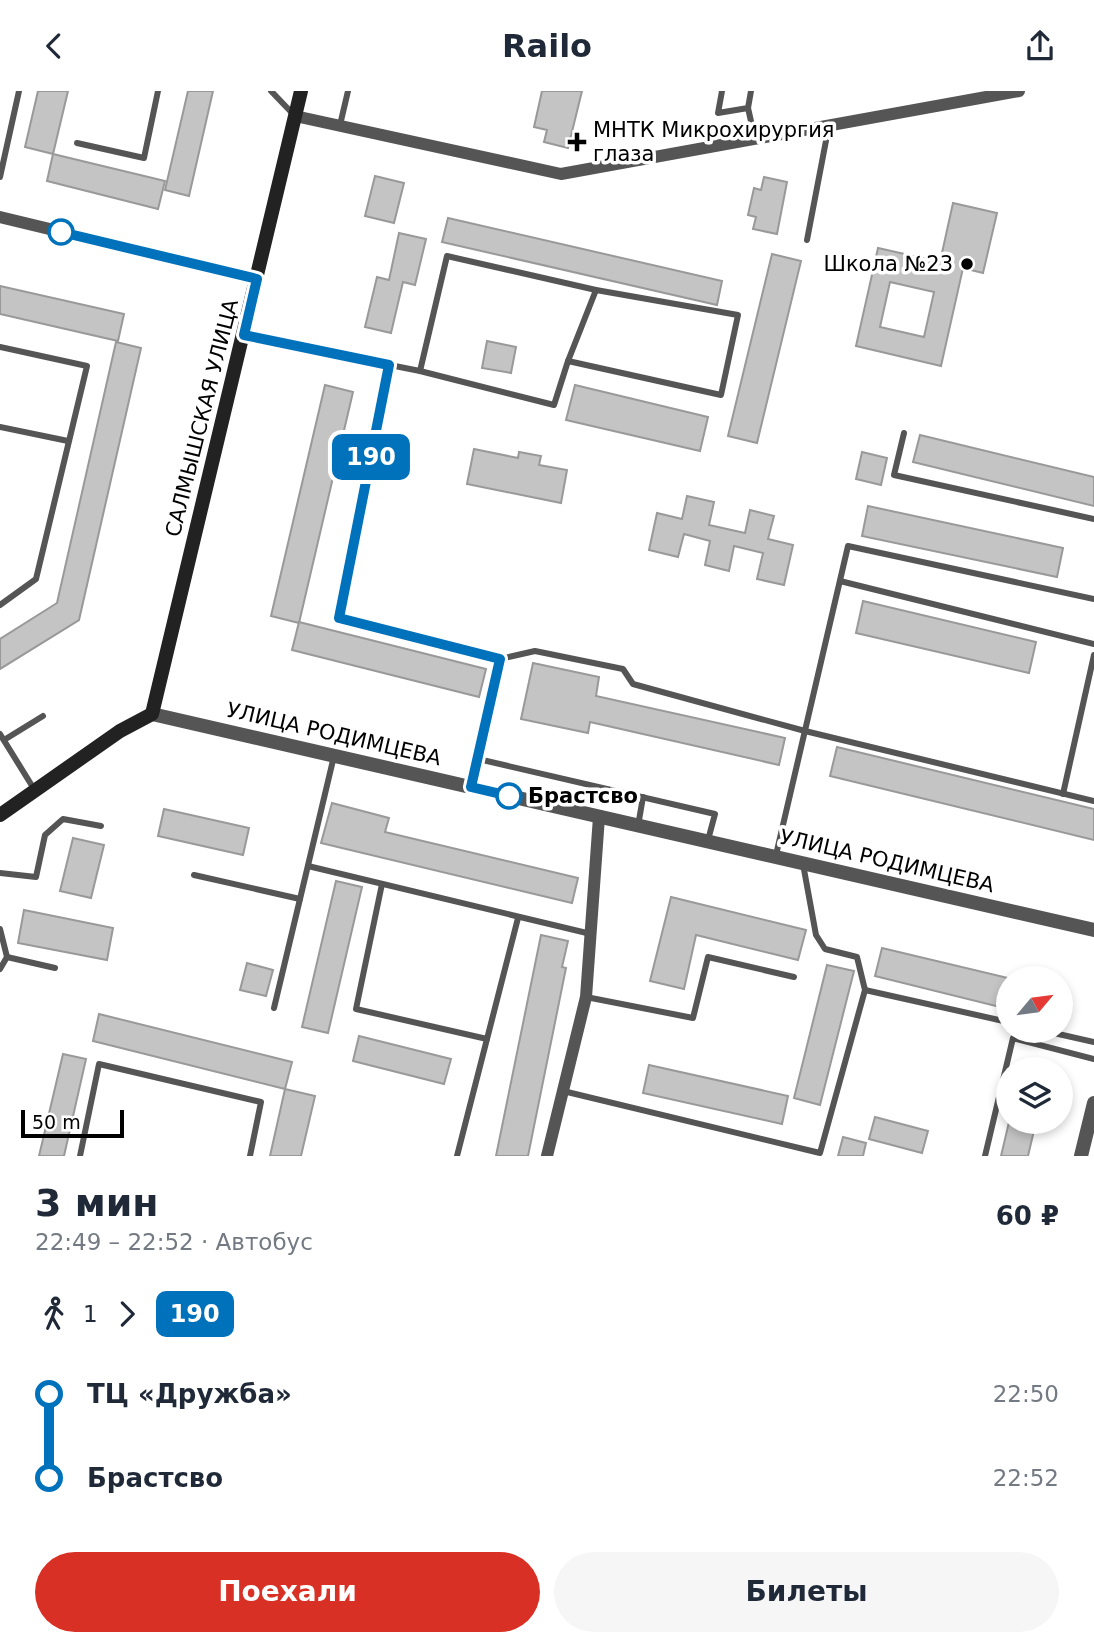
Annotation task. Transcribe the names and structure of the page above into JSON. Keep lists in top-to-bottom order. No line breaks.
{"streets":{"main road":["САЛМЫШСКАЯ УЛИЦА"],"street":["УЛИЦА РОДИМЦЕВА"]},"crossings":[["САЛМЫШСКАЯ УЛИЦА","УЛИЦА РОДИМЦЕВА"]],"places":{"health":["МНТК Микрохирургия глаза"],"other":["Школа №23","Брастсво"]},"lines":["bus line 190"],"scale_bar":"50 m","north":"top right","page":{"header":"Railo","on_map":"190","scale":"50 m","heading":["3 мин","22:49 – 22:52 · Автобус","60 ₽"],"legs":["1","190"],"list":[{"name":"ТЦ «Дружба»","value":"22:50"},{"name":"Брастсво","value":"22:52"}],"buttons":["Поехали","Билеты"]}}
